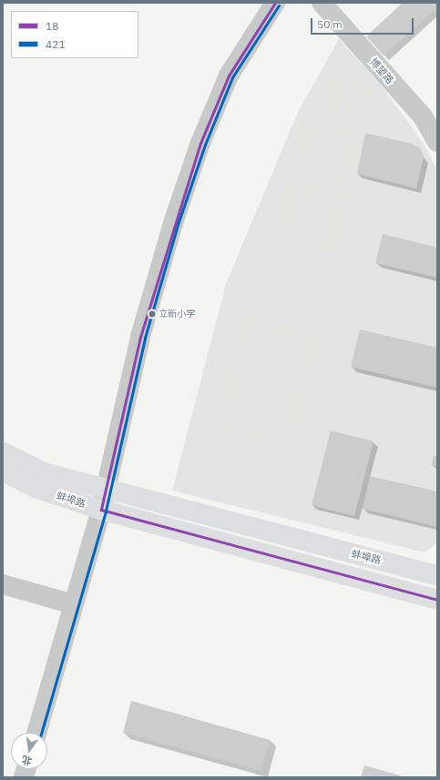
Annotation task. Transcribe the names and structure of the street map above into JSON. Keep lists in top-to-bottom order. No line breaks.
{"streets":{"main road":["蚌埠路"],"street":["博望路"]},"places":["立新小学"],"lines":["transit line 18","transit line 421"],"legend":["18","421"],"scale_bar":"50 m","north":"bottom"}
